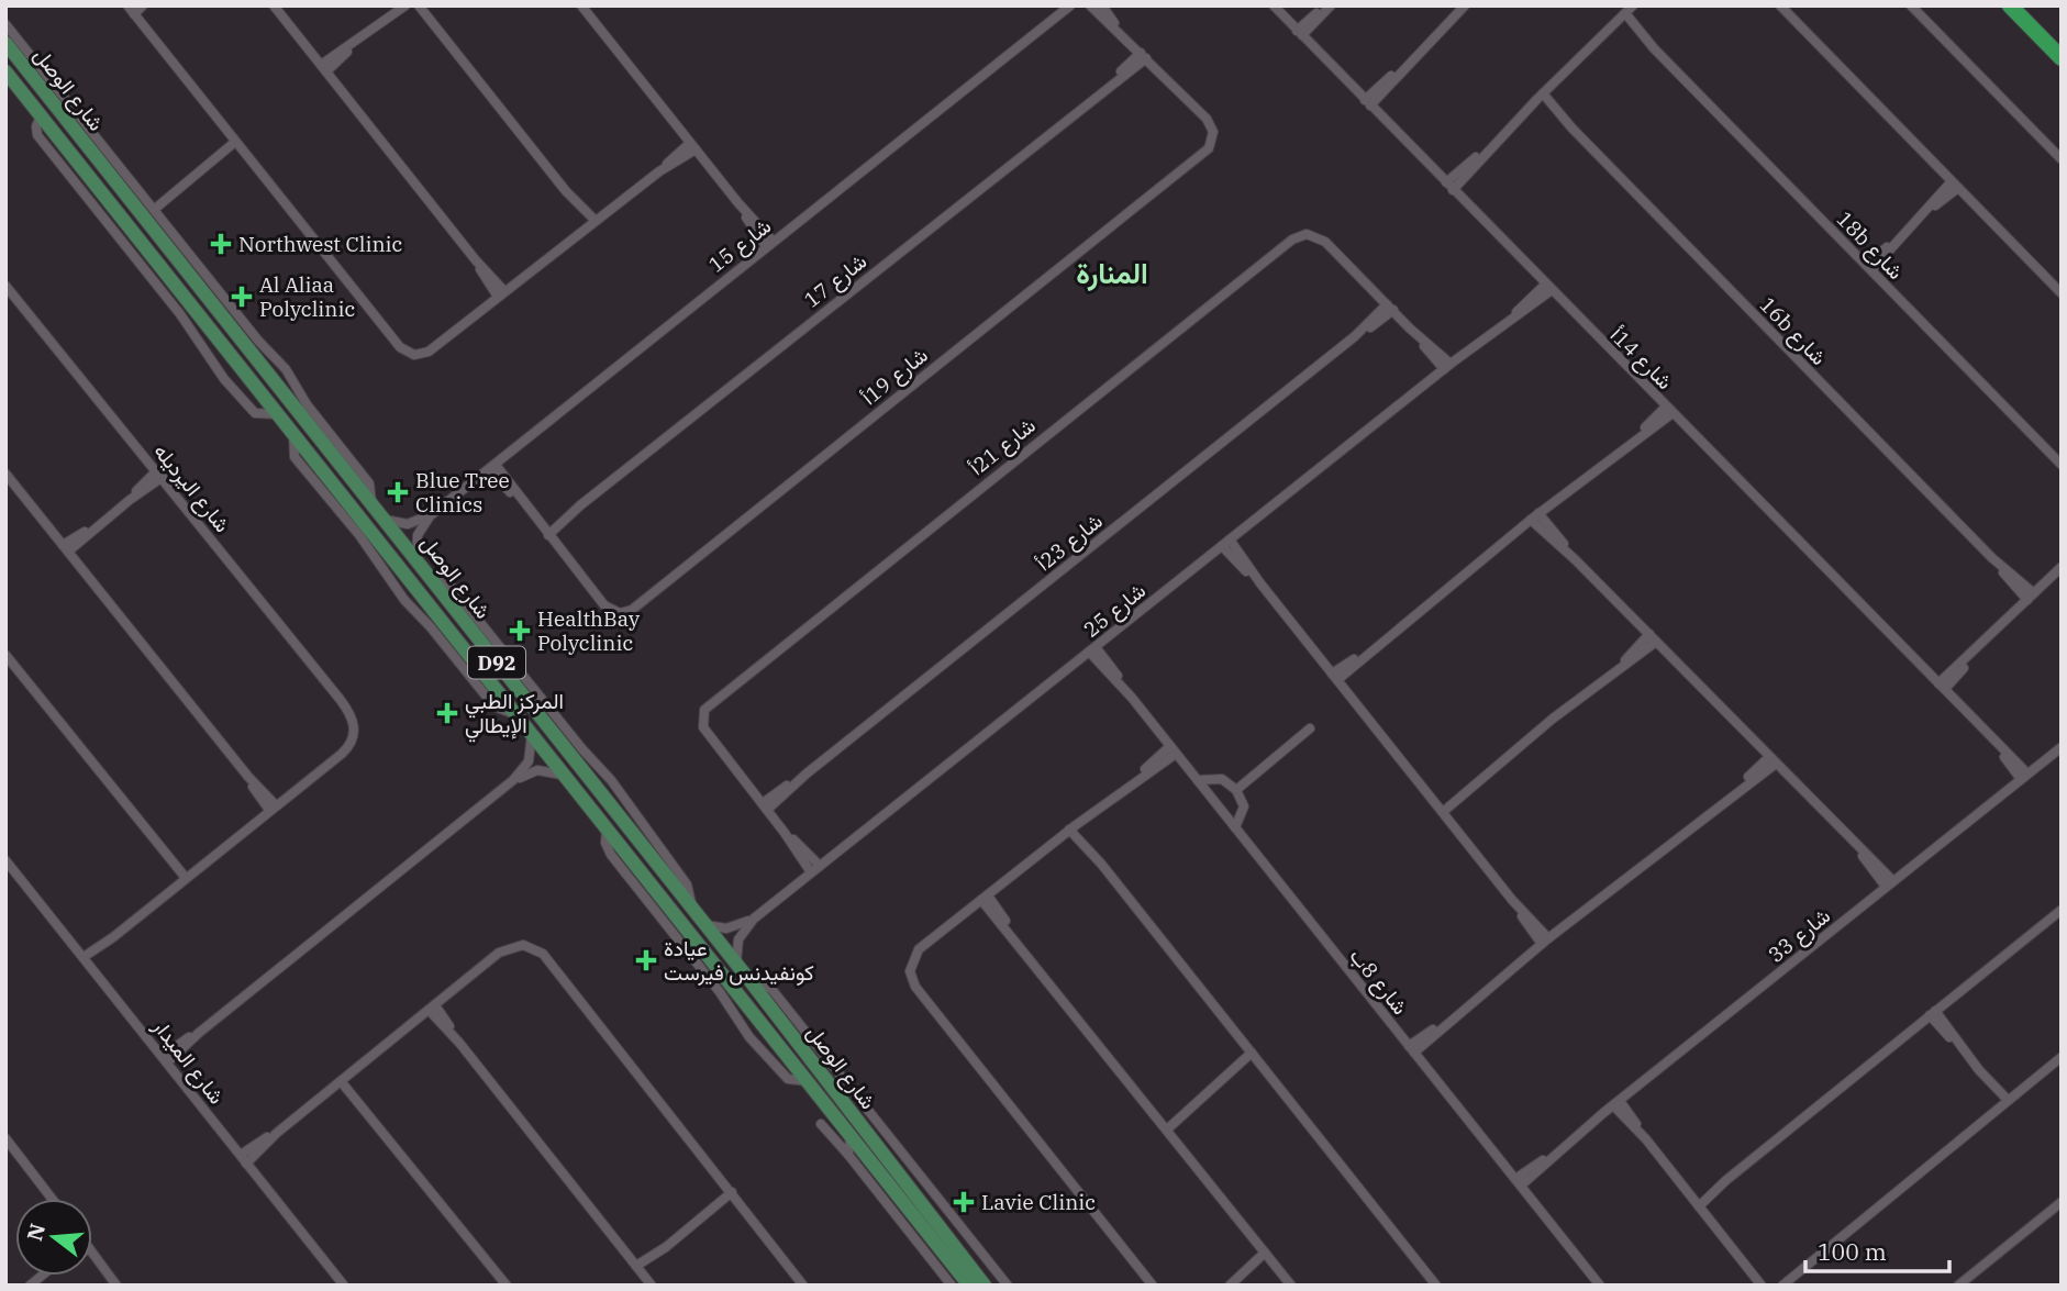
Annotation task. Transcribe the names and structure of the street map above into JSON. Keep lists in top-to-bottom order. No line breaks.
{"streets":{"main road":["شارع الوصل","D92"],"street":["شارع 15","18b شارع","شارع 17","16b شارع","شارع 14أ","شارع 19أ","شارع 21أ","شارع اليرديله","شارع 23أ","شارع 25","شارع 33","شارع 8ب","شارع الميدار"]},"crossings":[["شارع الوصل","شارع 15"],["شارع الوصل","شارع 25"],["شارع 17","شارع 19أ"],["شارع 14أ","شارع 25"],["شارع 14أ","شارع 33"],["شارع 21أ","شارع 23أ"],["شارع 25","شارع 8ب"],["شارع 33","شارع 8ب"]],"districts":["المنارة"],"places":{"health":["Northwest Clinic","Al Aliaa Polyclinic","Blue Tree Clinics","HealthBay Polyclinic","المركز الطبي الإيطالي","عيادة كونفيدنس فيرست","Lavie Clinic"]},"scale_bar":"100 m","north":"left"}
